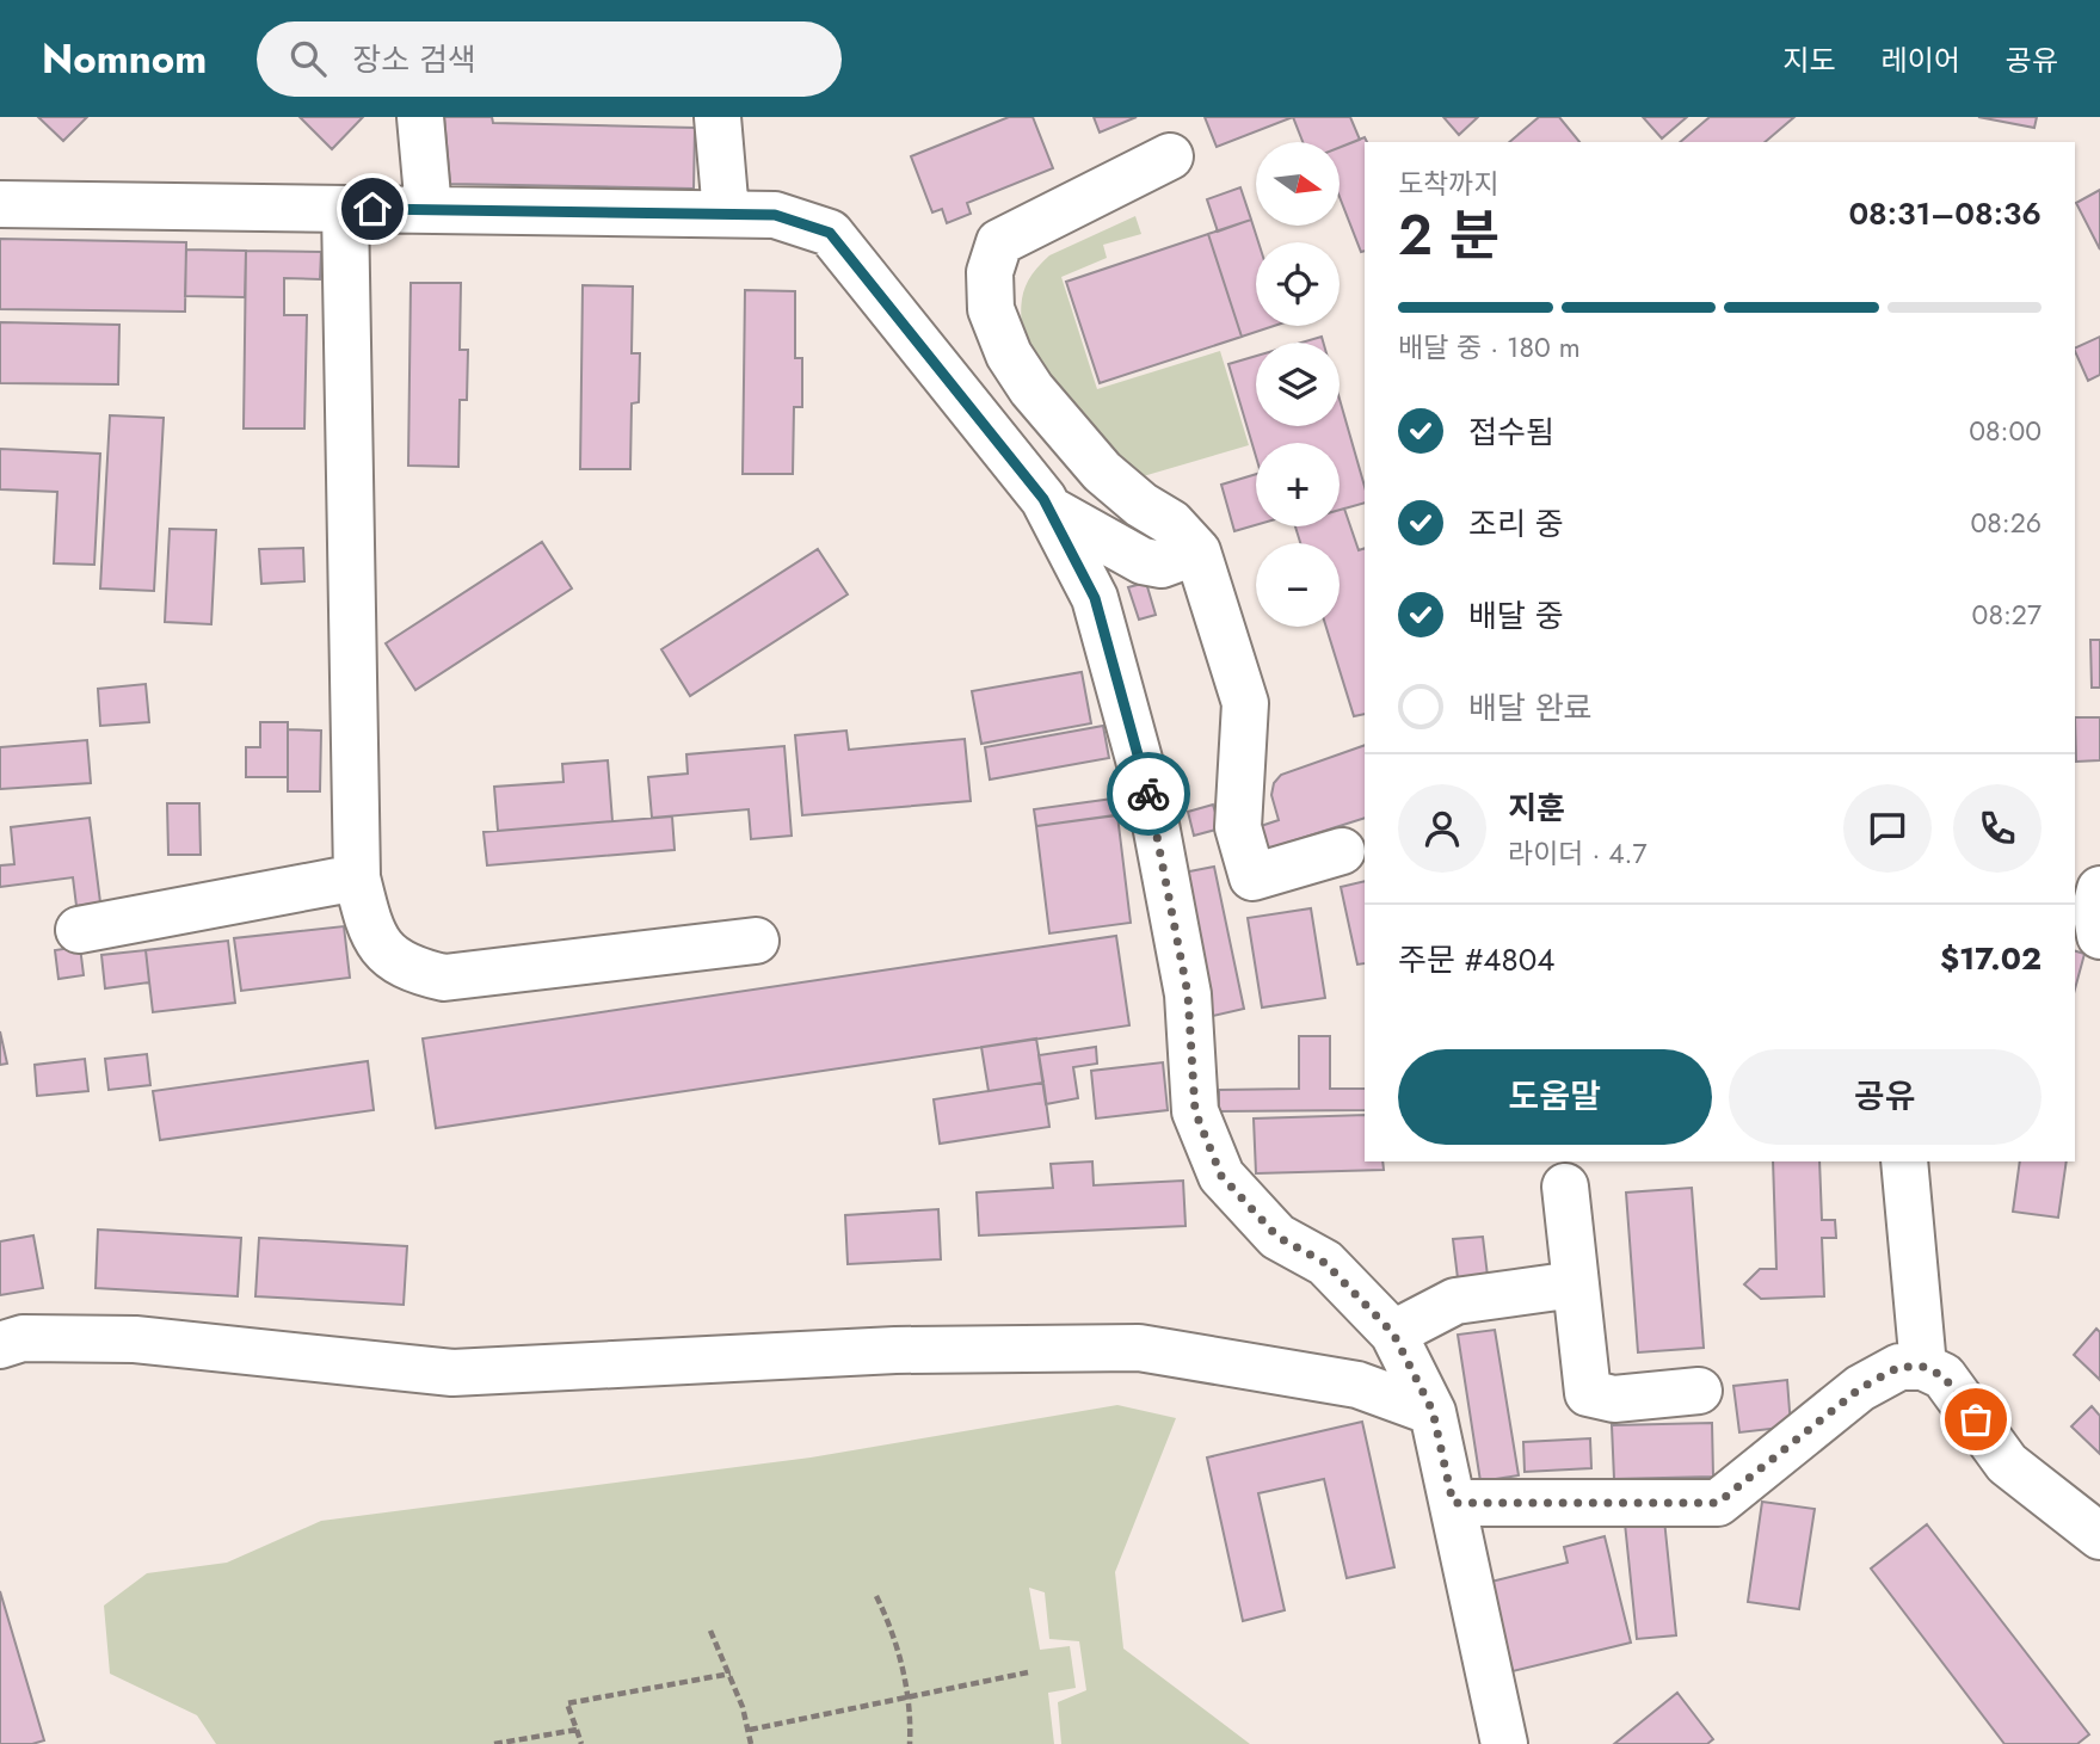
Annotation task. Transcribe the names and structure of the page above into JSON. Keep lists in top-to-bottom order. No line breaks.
{"north":"right","page":{"header":"Nomnom","search":"장소 검색","nav":["지도","레이어","공유"],"map_buttons":["+","−"],"heading":["2 분","도착까지","08:31–08:36"],"panel":["지훈","라이더 · 4.7","주문 #4804","$17.02"],"bar":"배달 중 · 180 m","list":[["접수됨","08:00"],["조리 중","08:26"],["배달 중","08:27"],"배달 완료"],"buttons":["도움말","공유"]}}
